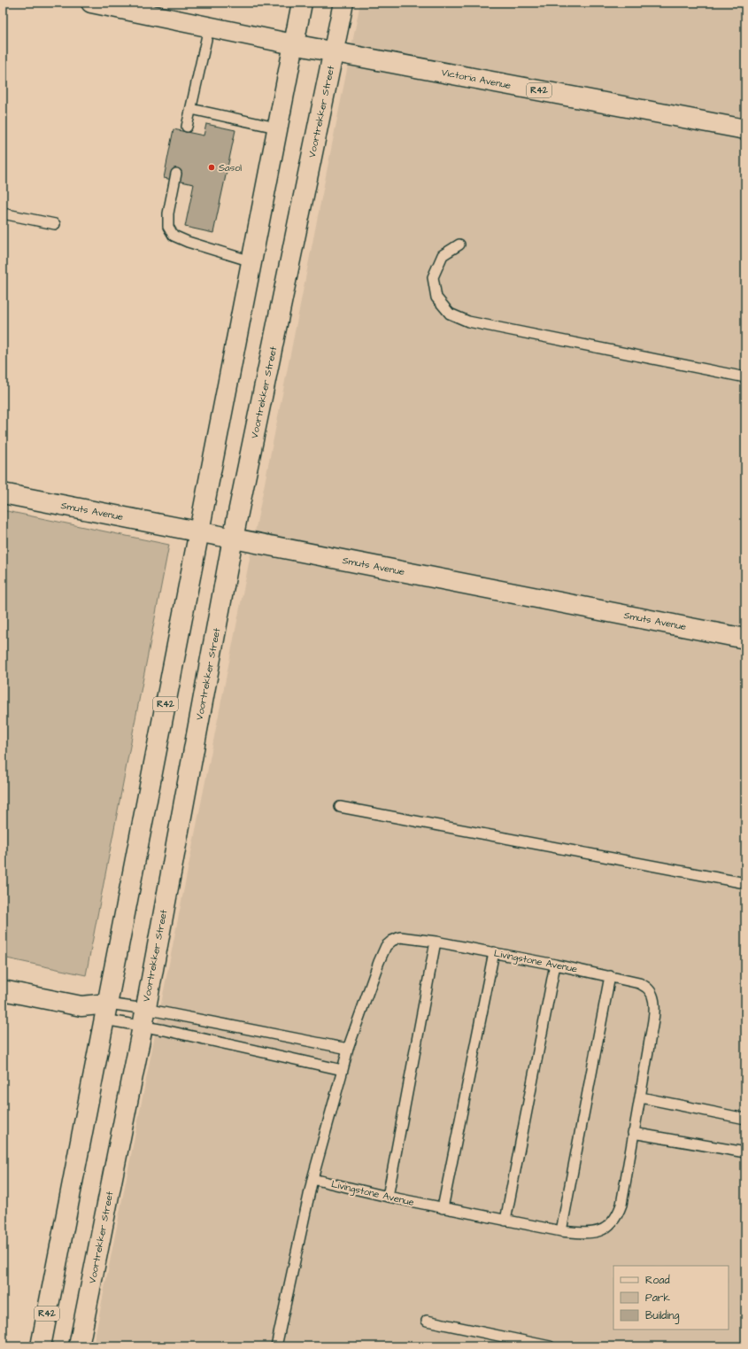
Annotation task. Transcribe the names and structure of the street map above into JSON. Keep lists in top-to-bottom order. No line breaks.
{"streets":{"main road":["Victoria Avenue","R42","Voortrekker Street","Smuts Avenue"],"lane":["Livingstone Avenue"]},"crossings":[["Victoria Avenue","R42"],["Victoria Avenue","Voortrekker Street"],["R42","Voortrekker Street"],["R42","Smuts Avenue"],["Voortrekker Street","Smuts Avenue"]],"places":["Sasol"],"legend":["Road","Park","Building"]}
